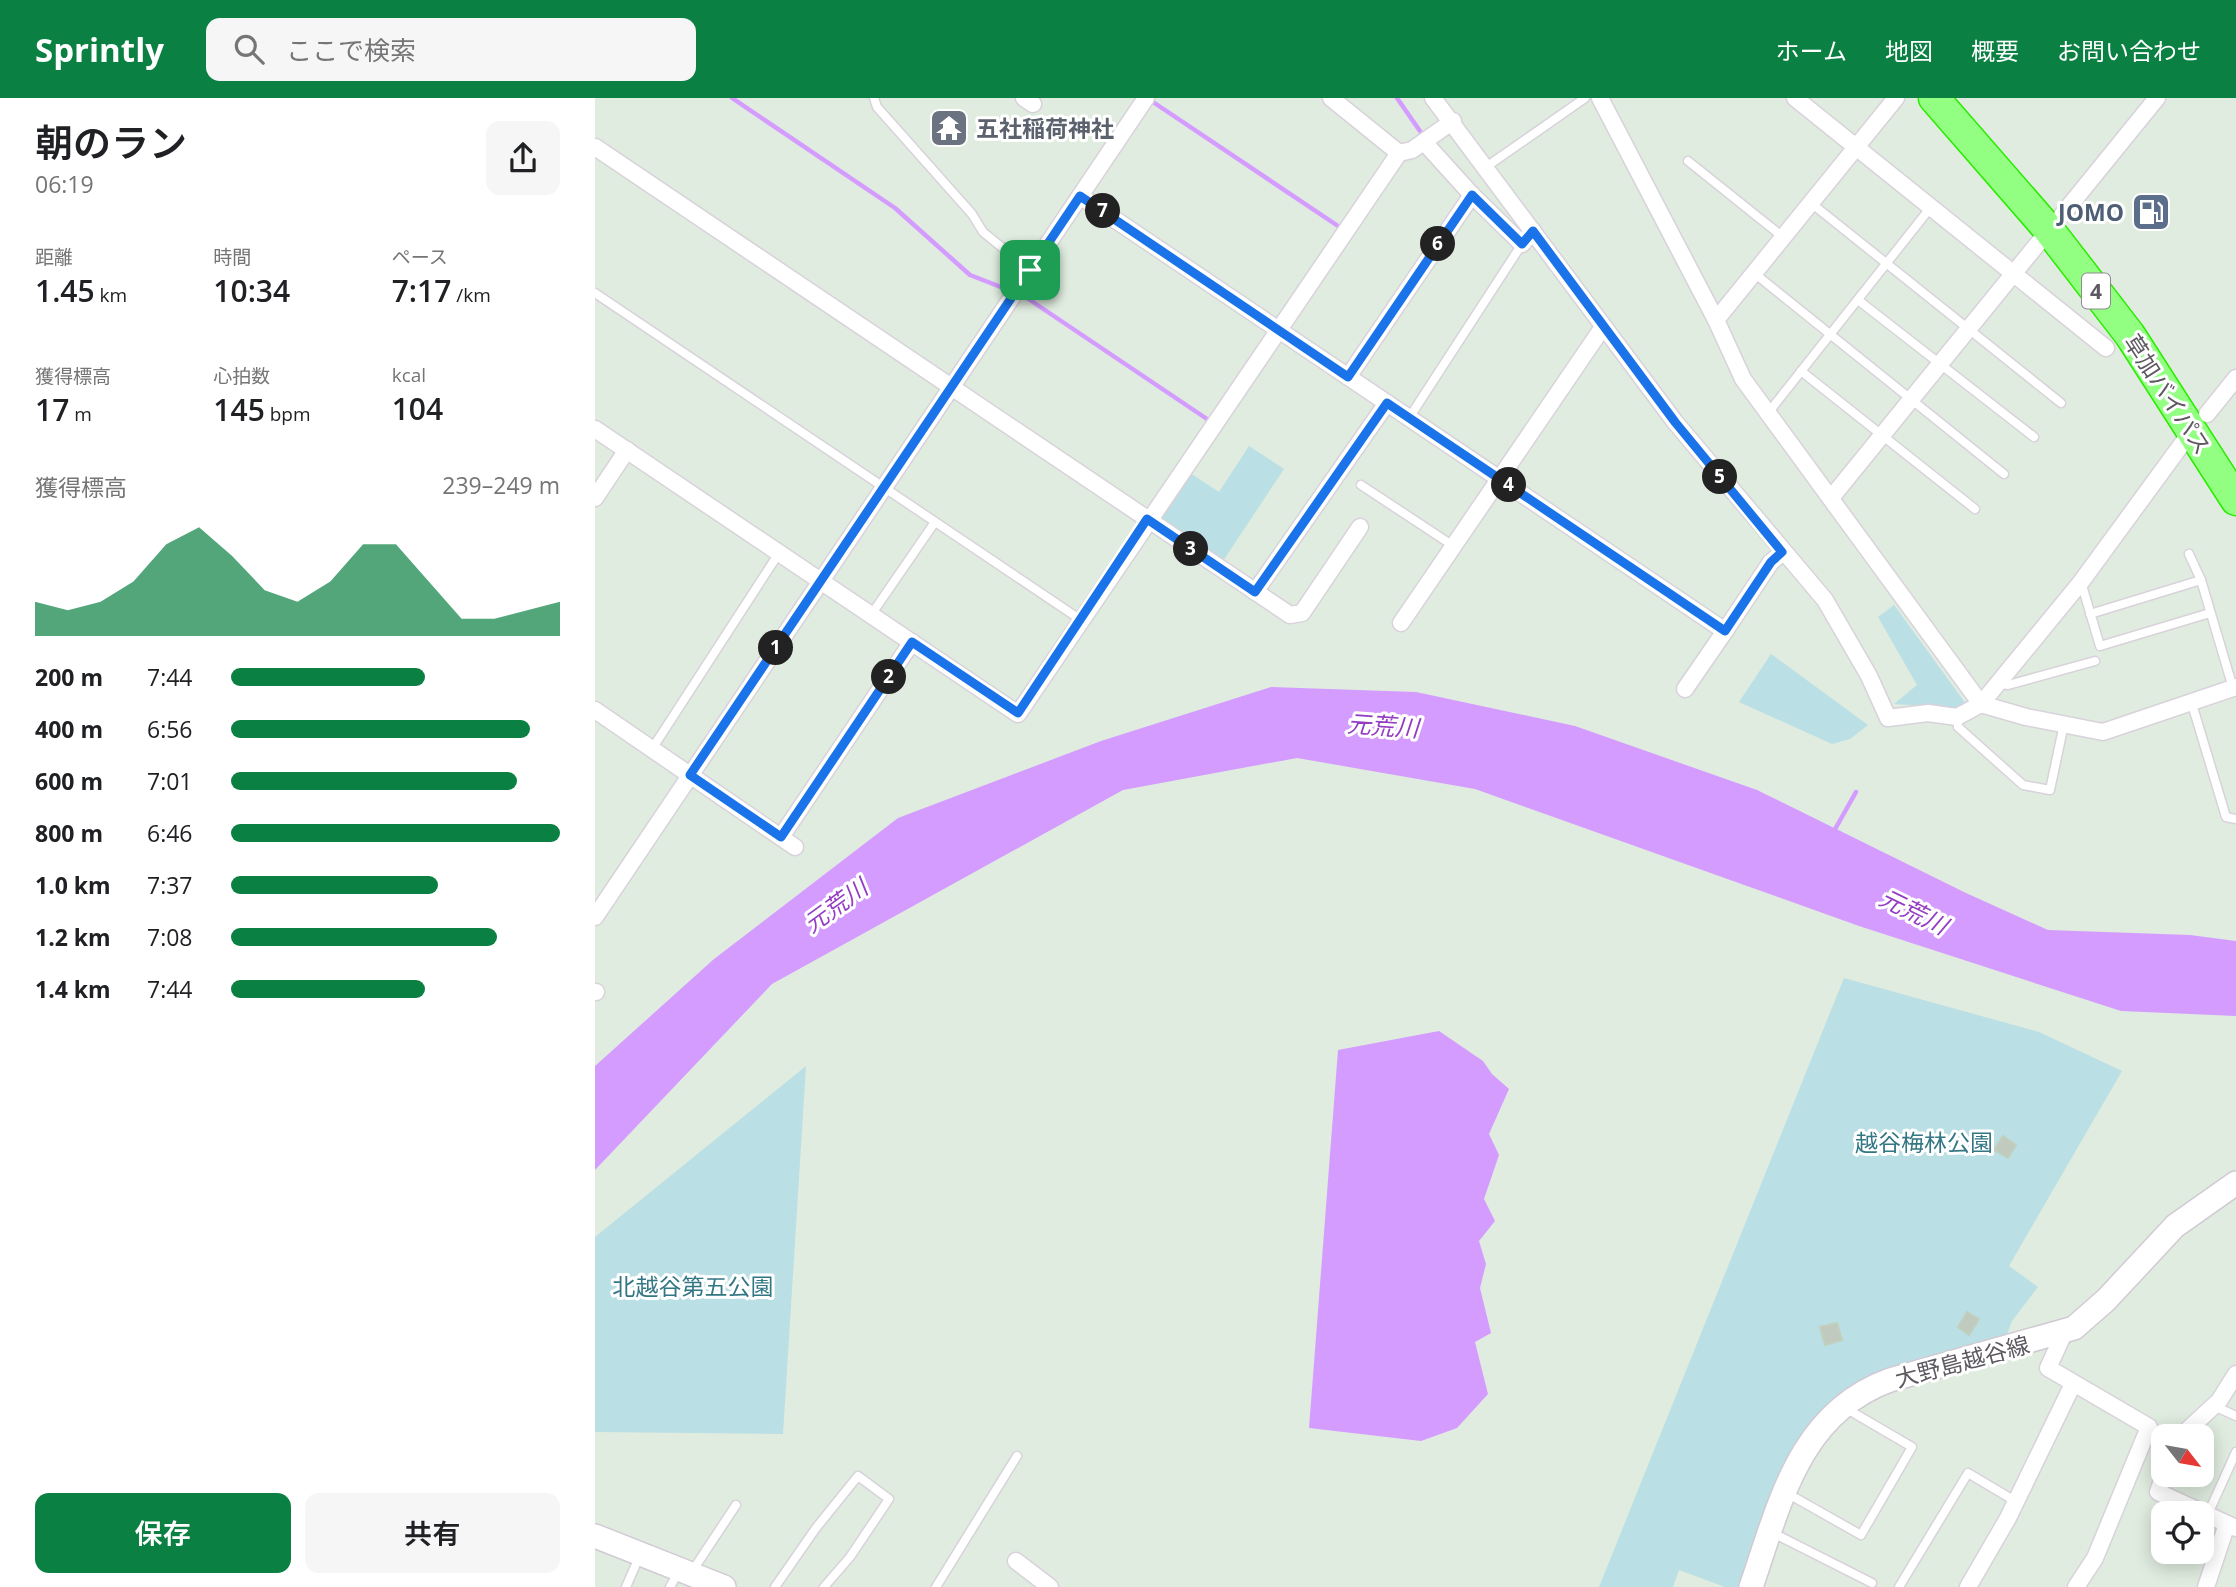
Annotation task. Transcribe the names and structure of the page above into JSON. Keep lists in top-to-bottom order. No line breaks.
{"streets":{"highway":["4","草加バイパス"],"main road":["大野島越谷線"]},"water":["元荒川"],"parks":["越谷梅林公園","北越谷第五公園"],"places":{"temple":["五社稲荷神社"],"fuel station":["JOMO"]},"north":"bottom right","page":{"header":"Sprintly","search":"ここで検索","nav":["ホーム","地図","概要","お問い合わせ"],"heading":["朝のラン","06:19"],"pins":["7","6","5","4","3","1","2"],"stats":[["距離","1.45 km"],["時間","10:34"],["ペース","7:17 /km"],["獲得標高","17 m"],["心拍数","145 bpm"],["kcal","104"]],"chart":["獲得標高","239–249 m"],"list":[{"name":"200 m","note":"7:44"},{"name":"400 m","note":"6:56"},{"name":"600 m","note":"7:01"},{"name":"800 m","note":"6:46"},{"name":"1.0 km","note":"7:37"},{"name":"1.2 km","note":"7:08"},{"name":"1.4 km","note":"7:44"}],"buttons":["保存","共有"]}}
